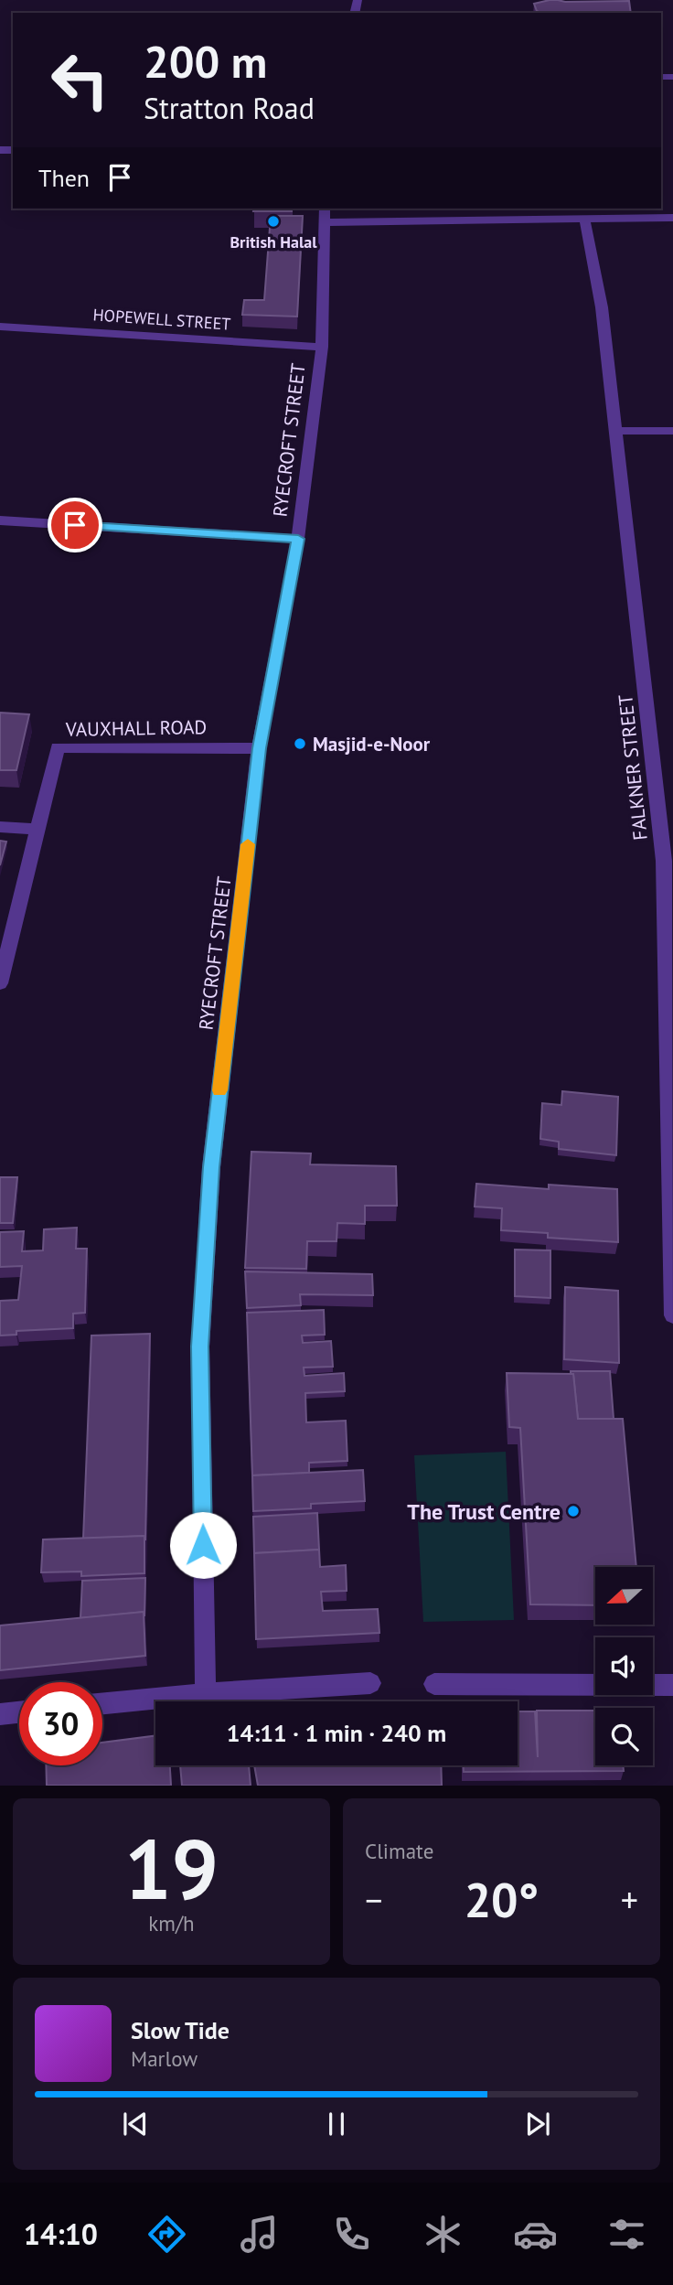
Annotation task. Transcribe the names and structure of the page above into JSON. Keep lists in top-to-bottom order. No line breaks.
{"streets":{"street":["HOPEWELL STREET","RYECROFT STREET","VAUXHALL ROAD","FALKNER STREET"]},"crossings":[["HOPEWELL STREET","RYECROFT STREET"],["RYECROFT STREET","VAUXHALL ROAD"]],"places":["British Halal","Masjid-e-Noor","The Trust Centre"],"north":"left","page":{"turn":["200 m","Stratton Road"],"then":"Then","limit":"30","trip":"14:11 · 1 min · 240 m","tile":[["19","km/h"],"Climate"],"heat":["−","20°","+"],"song":["Slow Tide","Marlow"],"tabs":"14:10"}}
